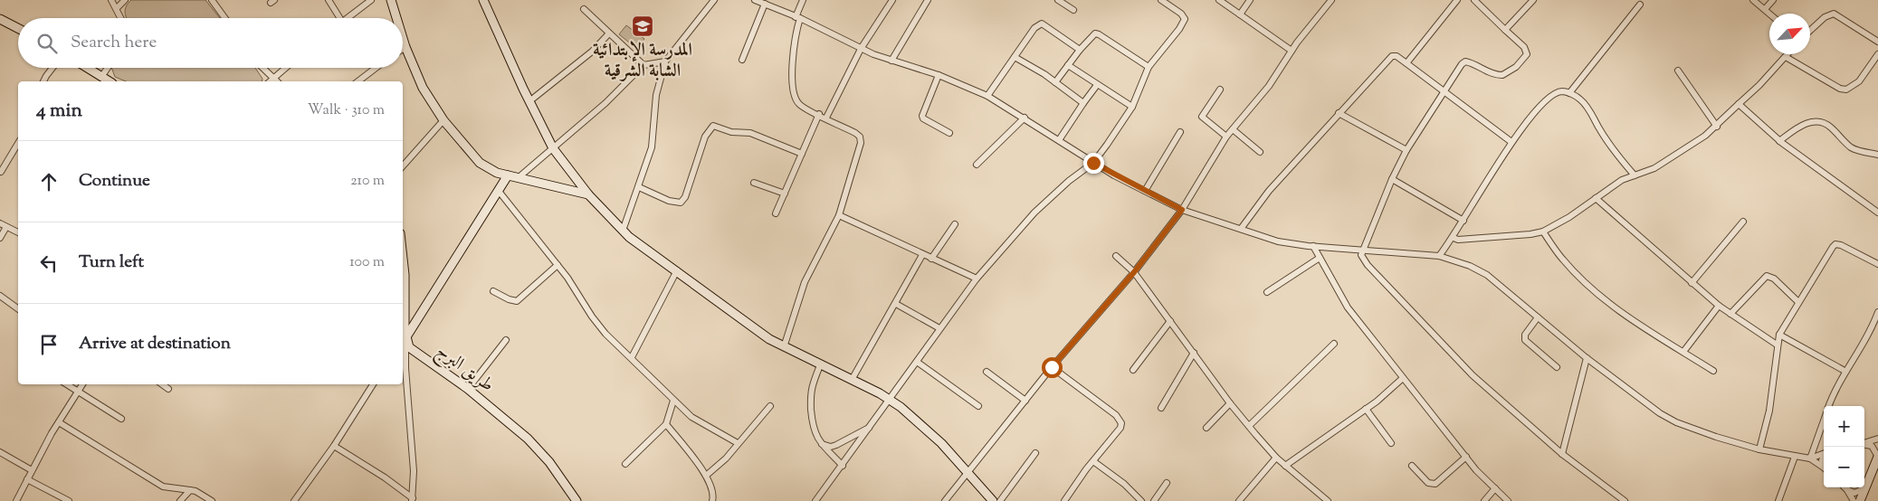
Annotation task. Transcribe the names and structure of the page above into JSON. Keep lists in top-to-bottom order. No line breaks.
{"streets":{"street":["طريق البرج"]},"places":{"school or university":["المدرسة الإبتدائية الشابة الشرقية"]},"north":"top right","page":{"search":"Search here","heading":["4 min","Walk · 310 m"],"list":[["Continue","210 m"],["Turn left","100 m"],"Arrive at destination"],"map_buttons":["+","−"]}}
